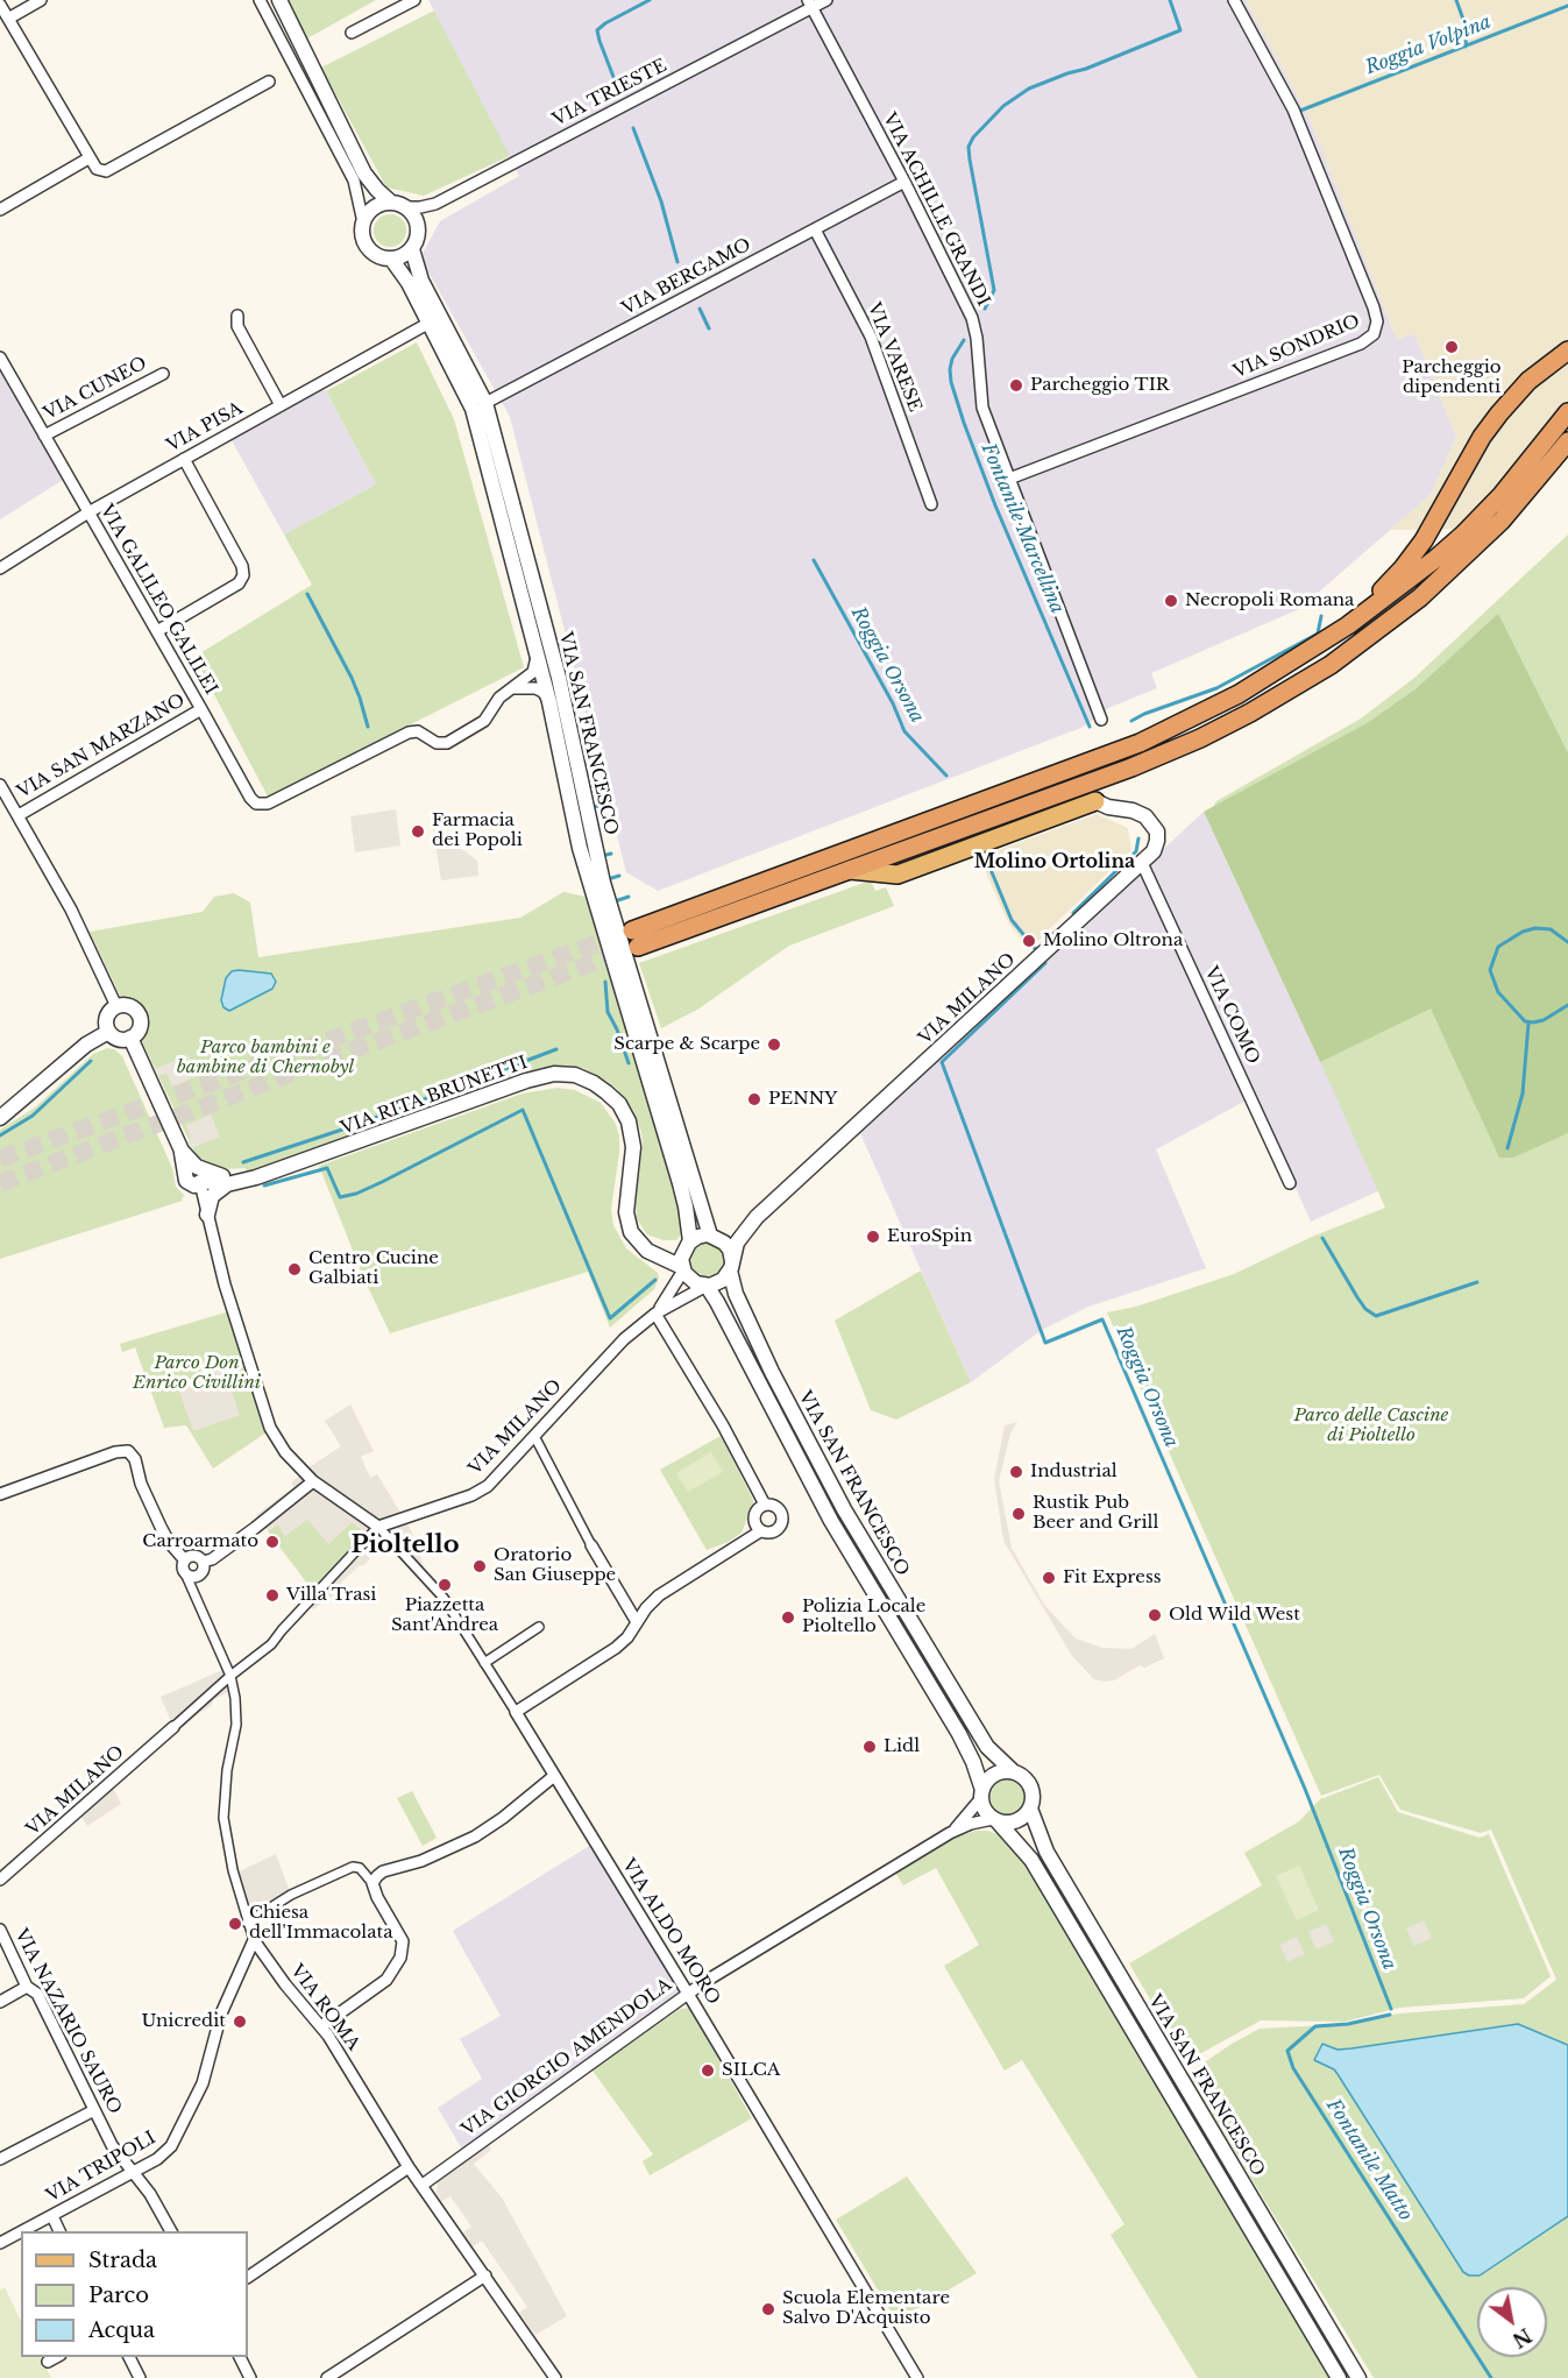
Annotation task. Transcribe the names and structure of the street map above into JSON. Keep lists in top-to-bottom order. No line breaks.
{"streets":{"street":["VIA TRIESTE","VIA ACHILLE GRANDI","VIA BERGAMO","VIA SONDRIO","VIA VARESE","VIA CUNEO","VIA PISA","VIA GALILEO GALILEI","VIA SAN FRANCESCO","VIA SAN MARZANO","VIA MILANO","VIA COMO","VIA RITA BRUNETTI","VIA ALDO MORO","VIA ROMA","VIA NAZARIO SAURO","VIA GIORGIO AMENDOLA","VIA TRIPOLI"]},"crossings":[["VIA TRIESTE","VIA ACHILLE GRANDI"],["VIA TRIESTE","VIA SAN FRANCESCO"],["VIA ACHILLE GRANDI","VIA BERGAMO"],["VIA ACHILLE GRANDI","VIA SONDRIO"],["VIA BERGAMO","VIA VARESE"],["VIA BERGAMO","VIA SAN FRANCESCO"],["VIA CUNEO","VIA GALILEO GALILEI"],["VIA PISA","VIA GALILEO GALILEI"],["VIA PISA","VIA SAN FRANCESCO"],["VIA GALILEO GALILEI","VIA SAN MARZANO"],["VIA SAN FRANCESCO","VIA MILANO"],["VIA SAN FRANCESCO","VIA GIORGIO AMENDOLA"],["VIA MILANO","VIA COMO"],["VIA MILANO","VIA ALDO MORO"],["VIA MILANO","VIA ROMA"],["VIA ALDO MORO","VIA GIORGIO AMENDOLA"],["VIA ROMA","VIA GIORGIO AMENDOLA"],["VIA ROMA","VIA TRIPOLI"],["VIA NAZARIO SAURO","VIA TRIPOLI"]],"districts":["Molino Ortolina","Pioltello"],"water":["Roggia Volpina","Fontanile Marcellina","Roggia Orsona","Fontanile Matto"],"parks":["Parco bambini e bambine di Chernobyl","Parco Don Enrico Civillini","Parco delle Cascine di Pioltello"],"places":["Parcheggio dipendenti","Parcheggio TIR","Necropoli Romana","Farmacia dei Popoli","Molino Oltrona","Scarpe & Scarpe","PENNY","EuroSpin","Centro Cucine Galbiati","Industrial","Rustik Pub Beer and Grill","Carroarmato","Oratorio San Giuseppe","Fit Express","Piazzetta Sant'Andrea","Villa Trasi","Old Wild West","Polizia Locale Pioltello","Lidl","Chiesa dell'Immacolata","Unicredit","SILCA","Scuola Elementare Salvo D'Acquisto"],"legend":["Strada","Parco","Acqua"],"north":"bottom right"}
